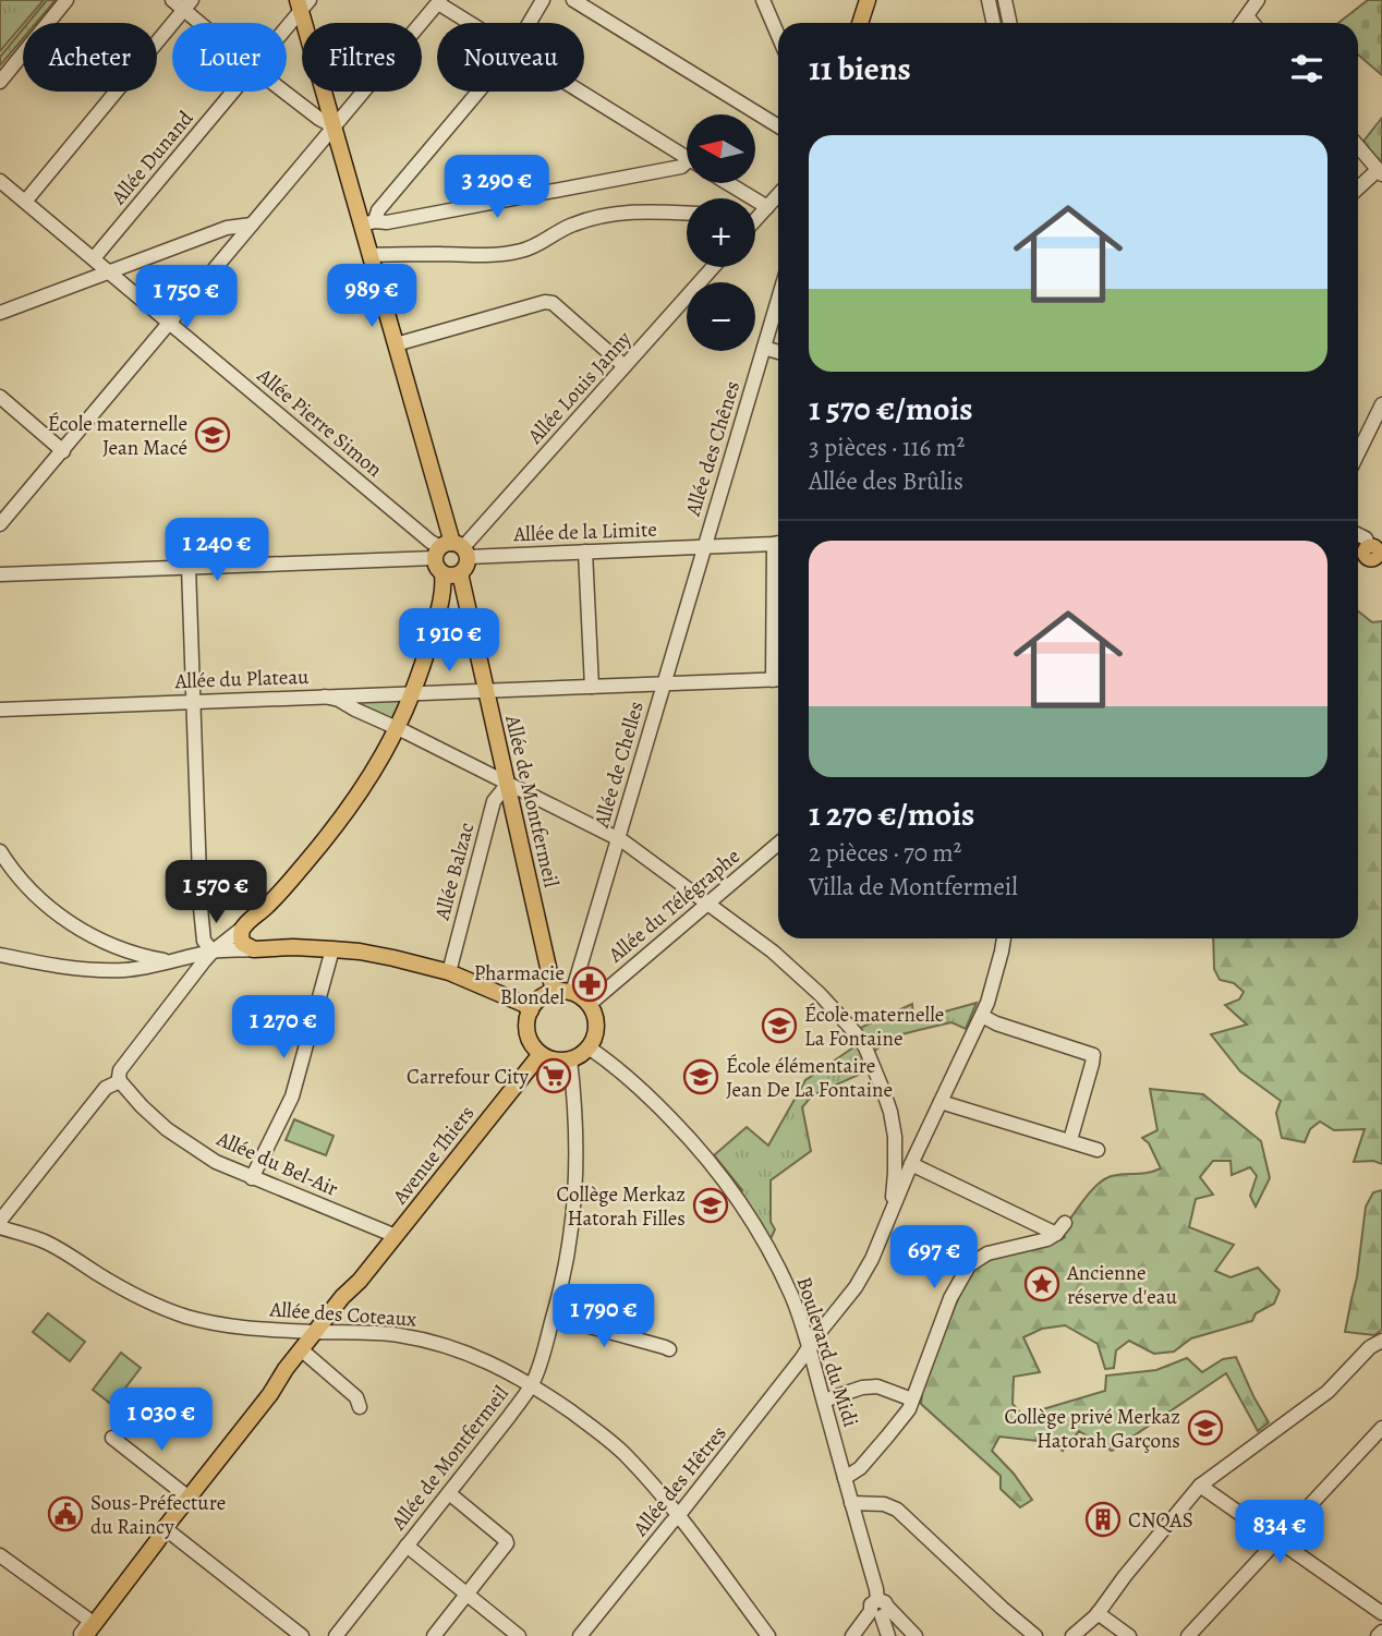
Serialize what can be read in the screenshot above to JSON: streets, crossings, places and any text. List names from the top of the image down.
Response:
{
  "streets": {
    "main road": ["Allée de Montfermeil", "Avenue Thiers"],
    "street": [
      "Allée Dunand",
      "Allée Louis Janny",
      "Allée Pierre Simon",
      "Allée des Chênes",
      "Allée de la Limite",
      "Allée du Plateau",
      "Allée de Chelles",
      "Allée Balzac",
      "Allée du Télégraphe",
      "Allée du Bel-Air",
      "Allée des Coteaux",
      "Boulevard du Midi",
      "Allée des Hêtres"
    ]
  },
  "crossings": [
    ["Allée Dunand", "Allée Pierre Simon"],
    ["Allée Louis Janny", "Allée Pierre Simon"],
    ["Allée Louis Janny", "Allée de la Limite"],
    ["Allée Pierre Simon", "Allée de la Limite"],
    ["Allée des Chênes", "Allée de la Limite"],
    ["Allée des Chênes", "Allée de Chelles"],
    ["Allée de la Limite", "Allée de Chelles"],
    ["Allée du Plateau", "Allée de Chelles"],
    ["Allée du Plateau", "Allée de Montfermeil"],
    ["Allée de Chelles", "Allée de Montfermeil"],
    ["Allée de Chelles", "Allée du Télégraphe"],
    ["Allée de Chelles", "Avenue Thiers"],
    ["Allée de Chelles", "Boulevard du Midi"],
    ["Allée de Montfermeil", "Allée Balzac"],
    ["Allée de Montfermeil", "Allée du Télégraphe"],
    ["Allée de Montfermeil", "Avenue Thiers"],
    ["Allée de Montfermeil", "Allée des Coteaux"],
    ["Allée de Montfermeil", "Boulevard du Midi"],
    ["Allée du Télégraphe", "Avenue Thiers"],
    ["Allée du Télégraphe", "Boulevard du Midi"],
    ["Avenue Thiers", "Allée du Bel-Air"],
    ["Avenue Thiers", "Allée des Coteaux"],
    ["Avenue Thiers", "Boulevard du Midi"],
    ["Allée des Coteaux", "Allée des Hêtres"],
    ["Boulevard du Midi", "Allée des Hêtres"]
  ],
  "places": {
    "school or university": [
      "École maternelle Jean Macé",
      "École maternelle La Fontaine",
      "École élémentaire Jean De La Fontaine",
      "Collège Merkaz Hatorah Filles",
      "Collège privé Merkaz Hatorah Garçons"
    ],
    "pharmacy": ["Pharmacie Blondel"],
    "supermarket": ["Carrefour City"],
    "place": ["Ancienne réserve d'eau"],
    "public building": ["Sous-Préfecture du Raincy"],
    "building": ["CNQAS"]
  },
  "north": "left",
  "page": {
    "chip": [
      "Acheter",
      "Louer",
      "Filtres",
      "Nouveau"
    ],
    "heading": "11 biens",
    "map_buttons": ["+", "−"],
    "list": [
      {
        "name": "1 570 €/mois",
        "note": "3 pièces · 116 m² · Allée des Brûlis"
      },
      {
        "name": "1 270 €/mois",
        "note": "2 pièces · 70 m² · Villa de Montfermeil"
      }
    ],
    "price": [
      "3 290 €",
      "989 €",
      "1 750 €",
      "1 240 €",
      "1 910 €",
      "1 570 €",
      "1 270 €",
      "697 €",
      "1 790 €",
      "1 030 €",
      "834 €"
    ]
  }
}
